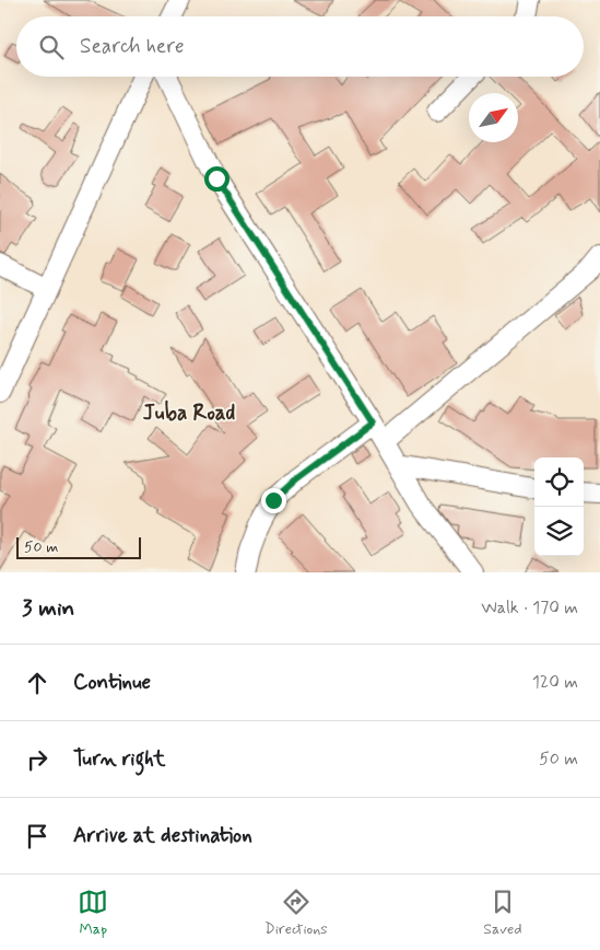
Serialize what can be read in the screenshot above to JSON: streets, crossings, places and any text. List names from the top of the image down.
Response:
{
  "districts": ["Juba Road"],
  "scale_bar": "50 m",
  "north": "top right",
  "page": {
    "search": "Search here",
    "scale": "50 m",
    "heading": ["3 min", "Walk · 170 m"],
    "list": [
      ["Continue", "120 m"],
      ["Turn right", "50 m"],
      "Arrive at destination"
    ],
    "nav": ["Map", "Directions", "Saved"]
  }
}
